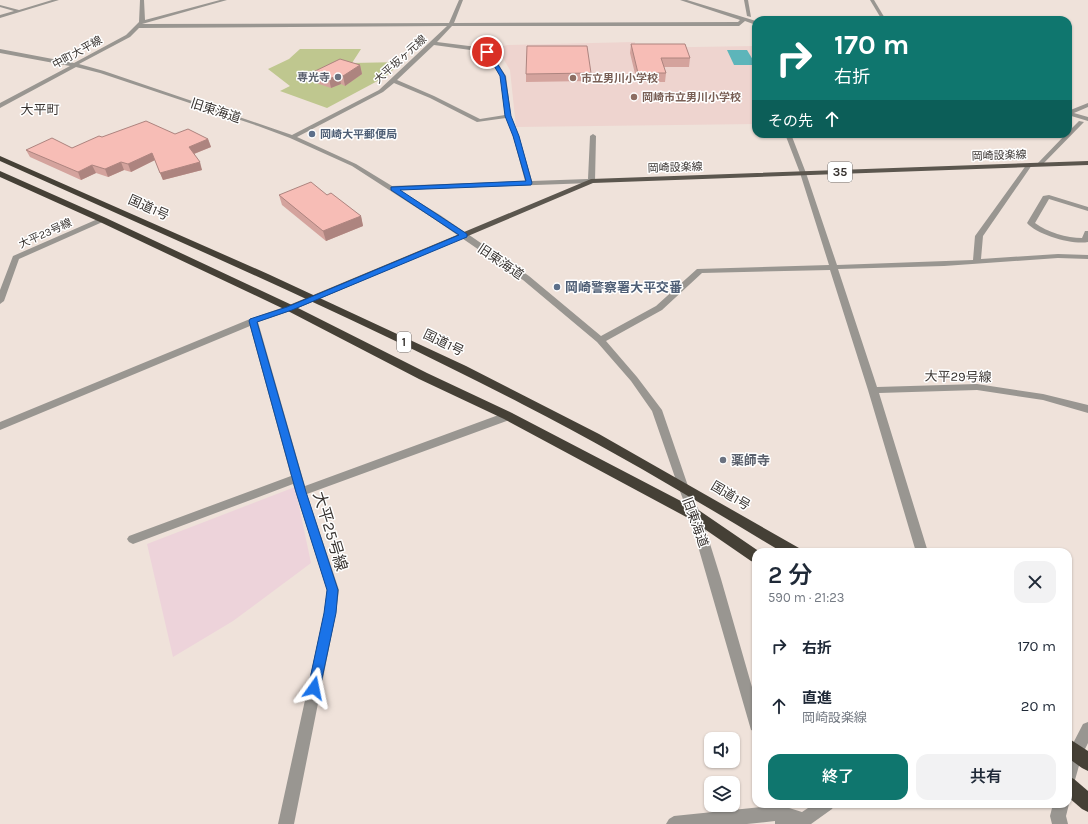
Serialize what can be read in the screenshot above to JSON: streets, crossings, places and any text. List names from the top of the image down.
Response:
{
  "streets": {
    "highway": ["国道1号", "1"],
    "main road": ["岡崎設楽線", "35"],
    "street": [
      "中町大平線",
      "大平坂ヶ元線",
      "旧東海道",
      "大平23号線",
      "大平29号線",
      "大平25号線"
    ]
  },
  "crossings": [
    ["中町大平線", "旧東海道"],
    ["大平坂ヶ元線", "旧東海道"],
    ["旧東海道", "岡崎設楽線"],
    ["旧東海道", "国道1号"],
    ["旧東海道", "1"],
    ["岡崎設楽線", "国道1号"],
    ["岡崎設楽線", "1"],
    ["大平23号線", "1"]
  ],
  "districts": ["大平町"],
  "places": [
    "専光寺",
    "市立男川小学校",
    "岡崎市立男川小学校",
    "岡崎大平郵便局",
    "岡崎警察署大平交番",
    "薬師寺"
  ],
  "page": {
    "turn": ["170 m", "右折"],
    "then": "その先",
    "heading": ["2 分", "590 m · 21:23"],
    "list": [
      {
        "name": "右折",
        "value": "170 m"
      },
      {
        "name": "直進",
        "note": "岡崎設楽線",
        "value": "20 m"
      }
    ],
    "buttons": ["終了", "共有"]
  }
}
